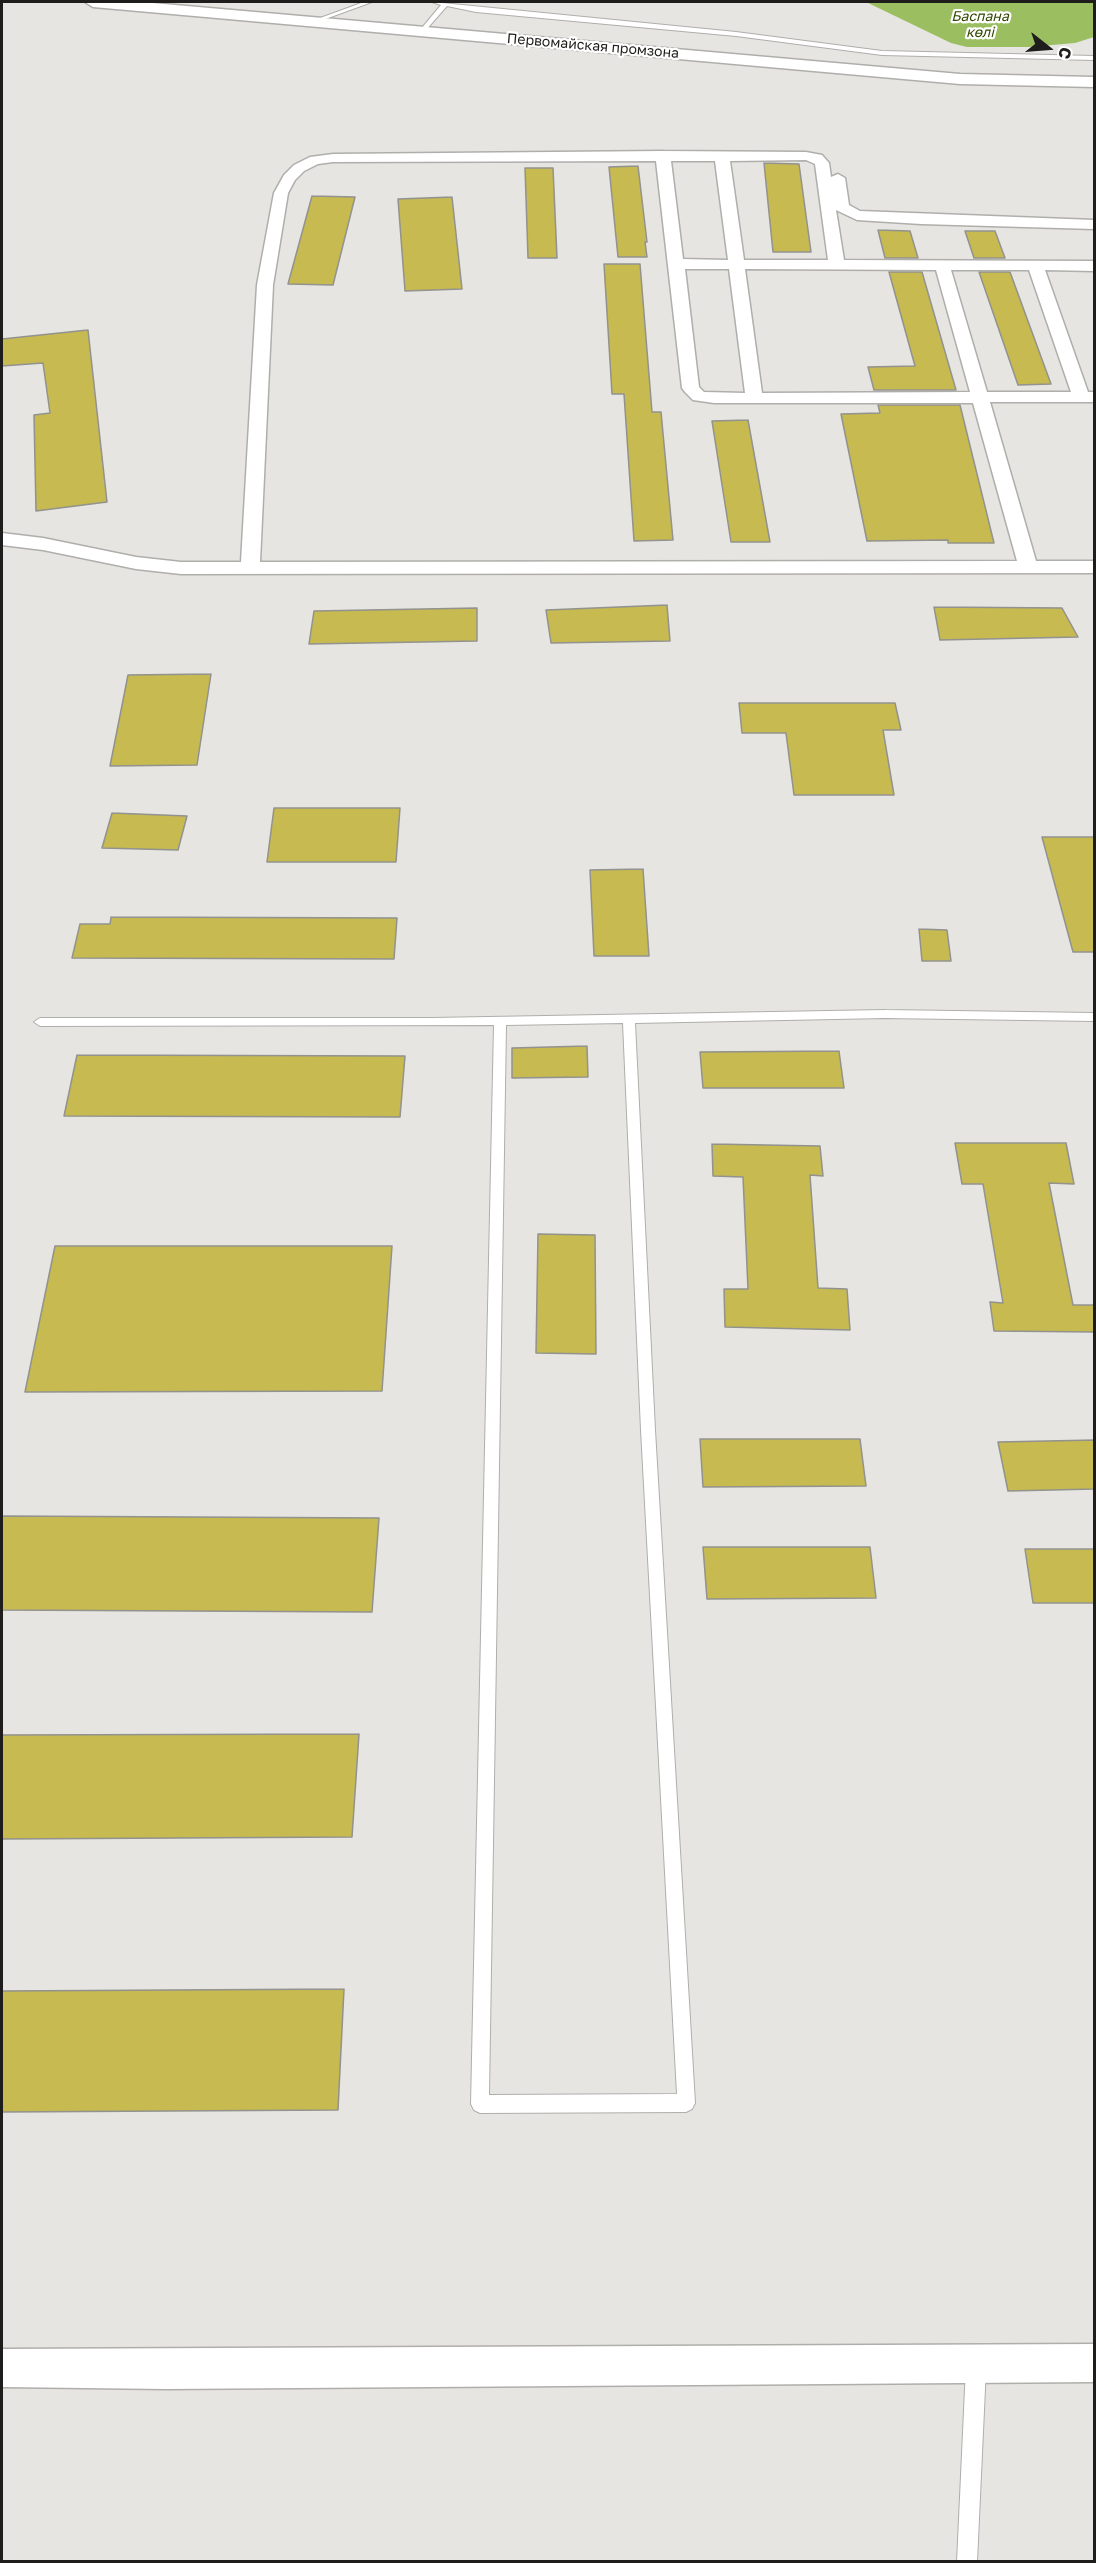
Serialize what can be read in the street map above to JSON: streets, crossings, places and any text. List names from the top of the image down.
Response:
{
  "streets": {
    "main road": ["Первомайская промзона"]
  },
  "water": ["Баспана көлі"],
  "north": "right"
}
